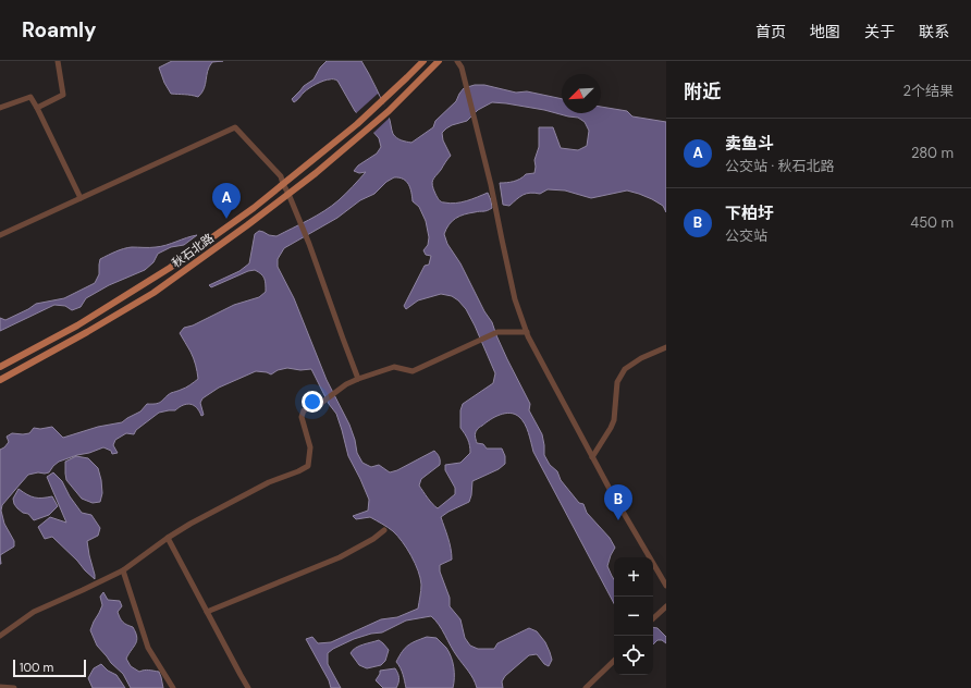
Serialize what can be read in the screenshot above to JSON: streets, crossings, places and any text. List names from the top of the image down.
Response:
{
  "streets": {
    "main road": ["秋石北路"]
  },
  "scale_bar": "100 m",
  "north": "bottom left",
  "page": {
    "header": "Roamly",
    "nav": [
      "首页",
      "地图",
      "关于",
      "联系"
    ],
    "heading": ["附近", "2个结果"],
    "list": [
      {
        "mark": "A",
        "name": "卖鱼斗",
        "note": "公交站 · 秋石北路",
        "value": "280 m"
      },
      {
        "mark": "B",
        "name": "下柏圩",
        "note": "公交站",
        "value": "450 m"
      }
    ],
    "pins": ["A", "B"],
    "map_buttons": ["+", "−"],
    "scale": "100 m"
  }
}
